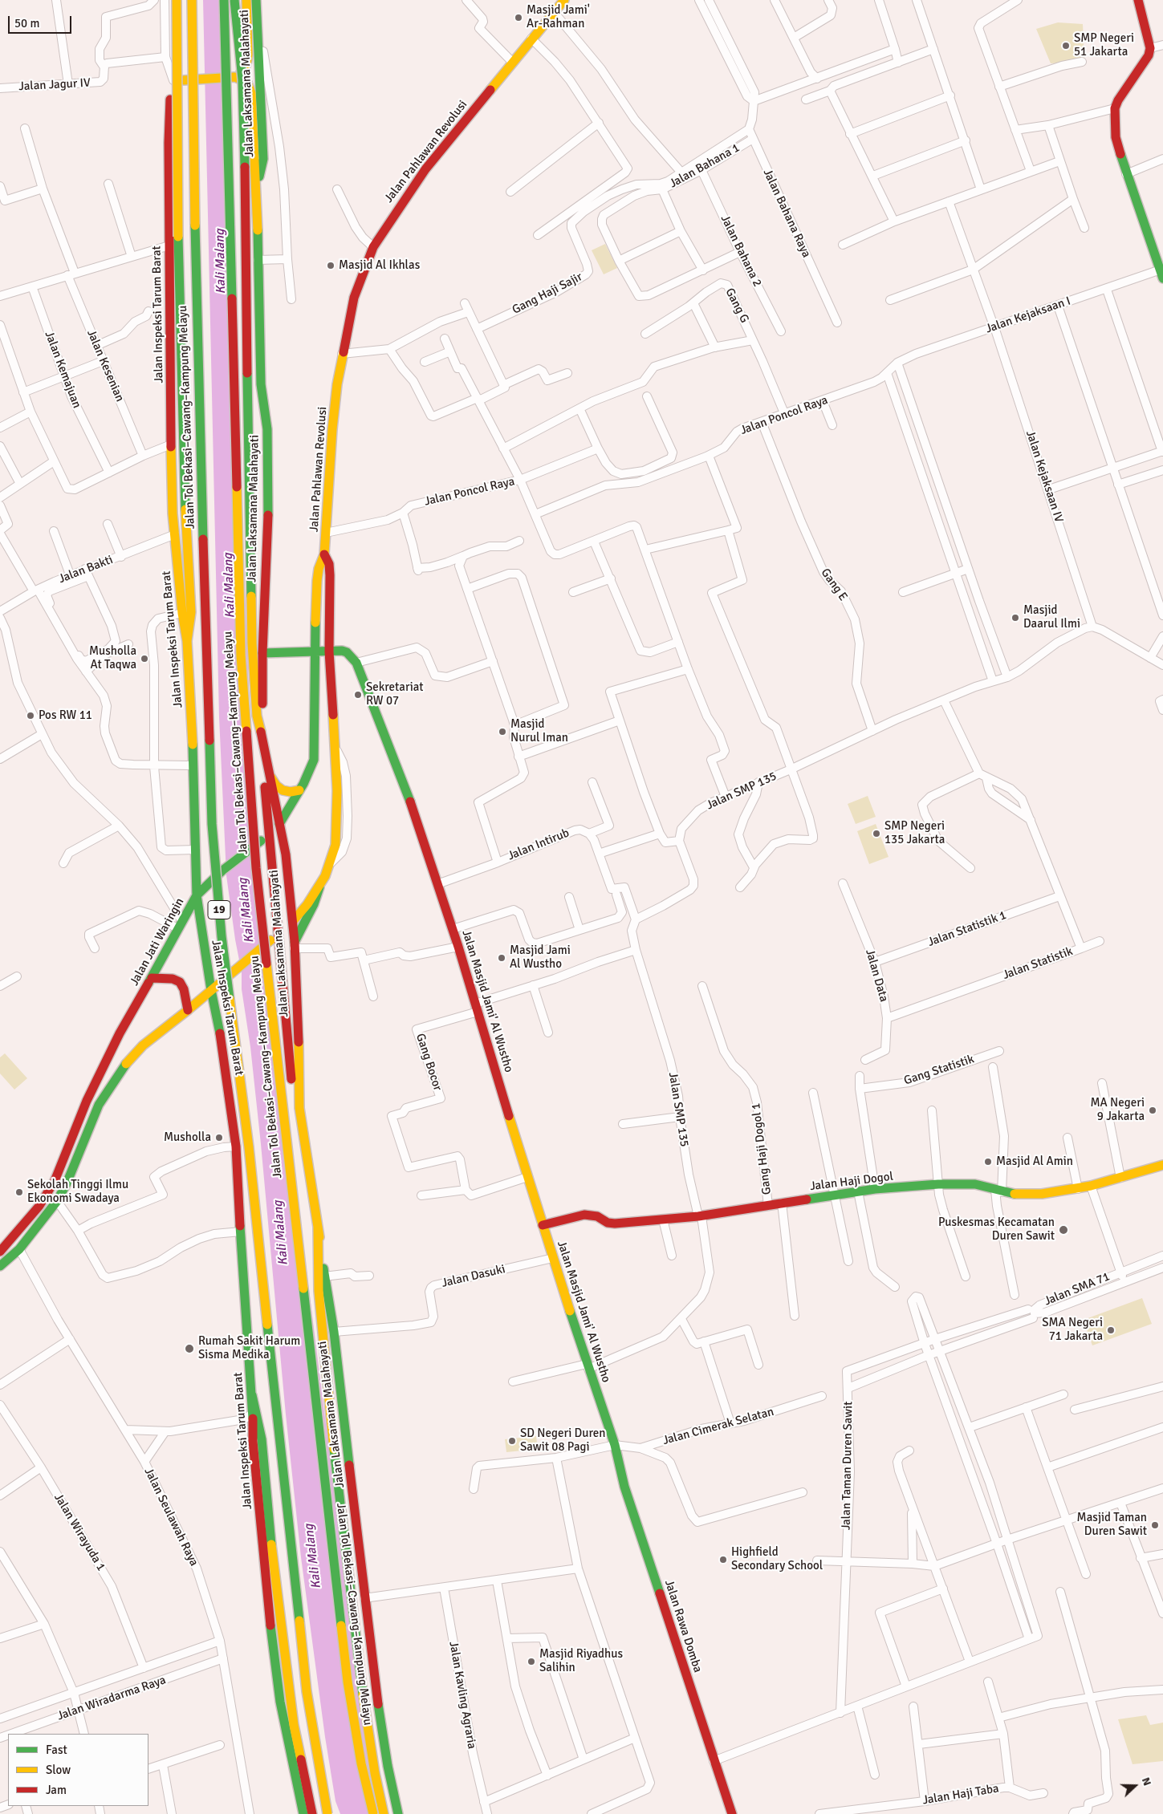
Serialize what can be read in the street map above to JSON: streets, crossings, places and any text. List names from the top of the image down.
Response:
{
  "streets": {
    "main road": [
      "Jalan Laksamana Malahayati",
      "Jalan Pahlawan Revolusi",
      "Jalan Inspeksi Tarum Barat",
      "Jalan Tol Bekasi–Cawang–Kampung Melayu",
      "19",
      "Jalan Jati Waringin",
      "Jalan Masjid Jami' Al Wustho",
      "Jalan Haji Dogol",
      "Jalan Rawa Domba"
    ],
    "street": [
      "Jalan Jagur IV",
      "Jalan Bahana 1",
      "Jalan Bahana Raya",
      "Jalan Bahana 2",
      "Gang Haji Sajir",
      "Gang G",
      "Jalan Kejaksaan I",
      "Jalan Kesenian",
      "Jalan Kemajuan",
      "Jalan Poncol Raya",
      "Jalan Kejaksaan IV",
      "Jalan Bakti",
      "Gang E",
      "Jalan SMP 135",
      "Jalan Intirub",
      "Jalan Statistik 1",
      "Jalan Statistik",
      "Jalan Data",
      "Gang Bocor",
      "Gang Statistik",
      "Gang Haji Dogol 1",
      "Jalan Dasuki",
      "Jalan SMA 71",
      "Jalan Cimerak Selatan",
      "Jalan Taman Duren Sawit",
      "Jalan Seulawah Raya",
      "Jalan Wirayuda 1",
      "Jalan Kavling Agraria",
      "Jalan Wiradarma Raya",
      "Jalan Haji Taba"
    ]
  },
  "crossings": [
    ["Jalan Laksamana Malahayati", "Jalan Jati Waringin"],
    ["Jalan Laksamana Malahayati", "Jalan Dasuki"],
    ["Jalan Pahlawan Revolusi", "Jalan Poncol Raya"],
    ["Jalan Pahlawan Revolusi", "Jalan Jati Waringin"],
    ["Jalan Bahana 1", "Jalan Bahana Raya"],
    ["Jalan Bahana 1", "Jalan Bahana 2"],
    ["Jalan Bahana Raya", "Gang Haji Sajir"],
    ["Gang G", "Jalan Poncol Raya"],
    ["Jalan Inspeksi Tarum Barat", "Jalan Bakti"],
    ["Jalan Inspeksi Tarum Barat", "Jalan Jati Waringin"],
    ["Jalan Kejaksaan I", "Jalan Poncol Raya"],
    ["Jalan Kejaksaan I", "Jalan Kejaksaan IV"],
    ["Jalan Poncol Raya", "Gang E"],
    ["Jalan Kejaksaan IV", "Jalan SMP 135"],
    ["Gang E", "Jalan SMP 135"],
    ["Jalan SMP 135", "Jalan Masjid Jami' Al Wustho"],
    ["Jalan SMP 135", "Jalan Haji Dogol"],
    ["Jalan Intirub", "Jalan Masjid Jami' Al Wustho"],
    ["Jalan Statistik 1", "Jalan Statistik"],
    ["Jalan Statistik 1", "Jalan Data"],
    ["Jalan Statistik", "Jalan Data"],
    ["Jalan Masjid Jami' Al Wustho", "Gang Bocor"],
    ["Jalan Masjid Jami' Al Wustho", "Jalan Haji Dogol"],
    ["Jalan Masjid Jami' Al Wustho", "Jalan Dasuki"],
    ["Jalan Masjid Jami' Al Wustho", "Jalan Cimerak Selatan"],
    ["Jalan Masjid Jami' Al Wustho", "Jalan Rawa Domba"],
    ["Gang Haji Dogol 1", "Jalan Haji Dogol"],
    ["Jalan SMA 71", "Jalan Taman Duren Sawit"],
    ["Jalan Cimerak Selatan", "Jalan Rawa Domba"],
    ["Jalan Seulawah Raya", "Jalan Wiradarma Raya"],
    ["Jalan Wirayuda 1", "Jalan Wiradarma Raya"]
  ],
  "water": ["Kali Malang"],
  "places": [
    "Masjid Jami' Ar-Rahman",
    "SMP Negeri 51 Jakarta",
    "Masjid Al Ikhlas",
    "Masjid Daarul Ilmi",
    "Musholla At Taqwa",
    "Sekretariat RW 07",
    "Pos RW 11",
    "Masjid Nurul Iman",
    "SMP Negeri 135 Jakarta",
    "Masjid Jami Al Wustho",
    "MA Negeri 9 Jakarta",
    "Musholla",
    "Masjid Al Amin",
    "Sekolah Tinggi Ilmu Ekonomi Swadaya",
    "Puskesmas Kecamatan Duren Sawit",
    "SMA Negeri 71 Jakarta",
    "Rumah Sakit Harum Sisma Medika",
    "SD Negeri Duren Sawit 08 Pagi",
    "Masjid Taman Duren Sawit",
    "Highfield Secondary School",
    "Masjid Riyadhus Salihin"
  ],
  "legend": ["Fast", "Slow", "Jam"],
  "scale_bar": "50 m",
  "north": "right"
}
